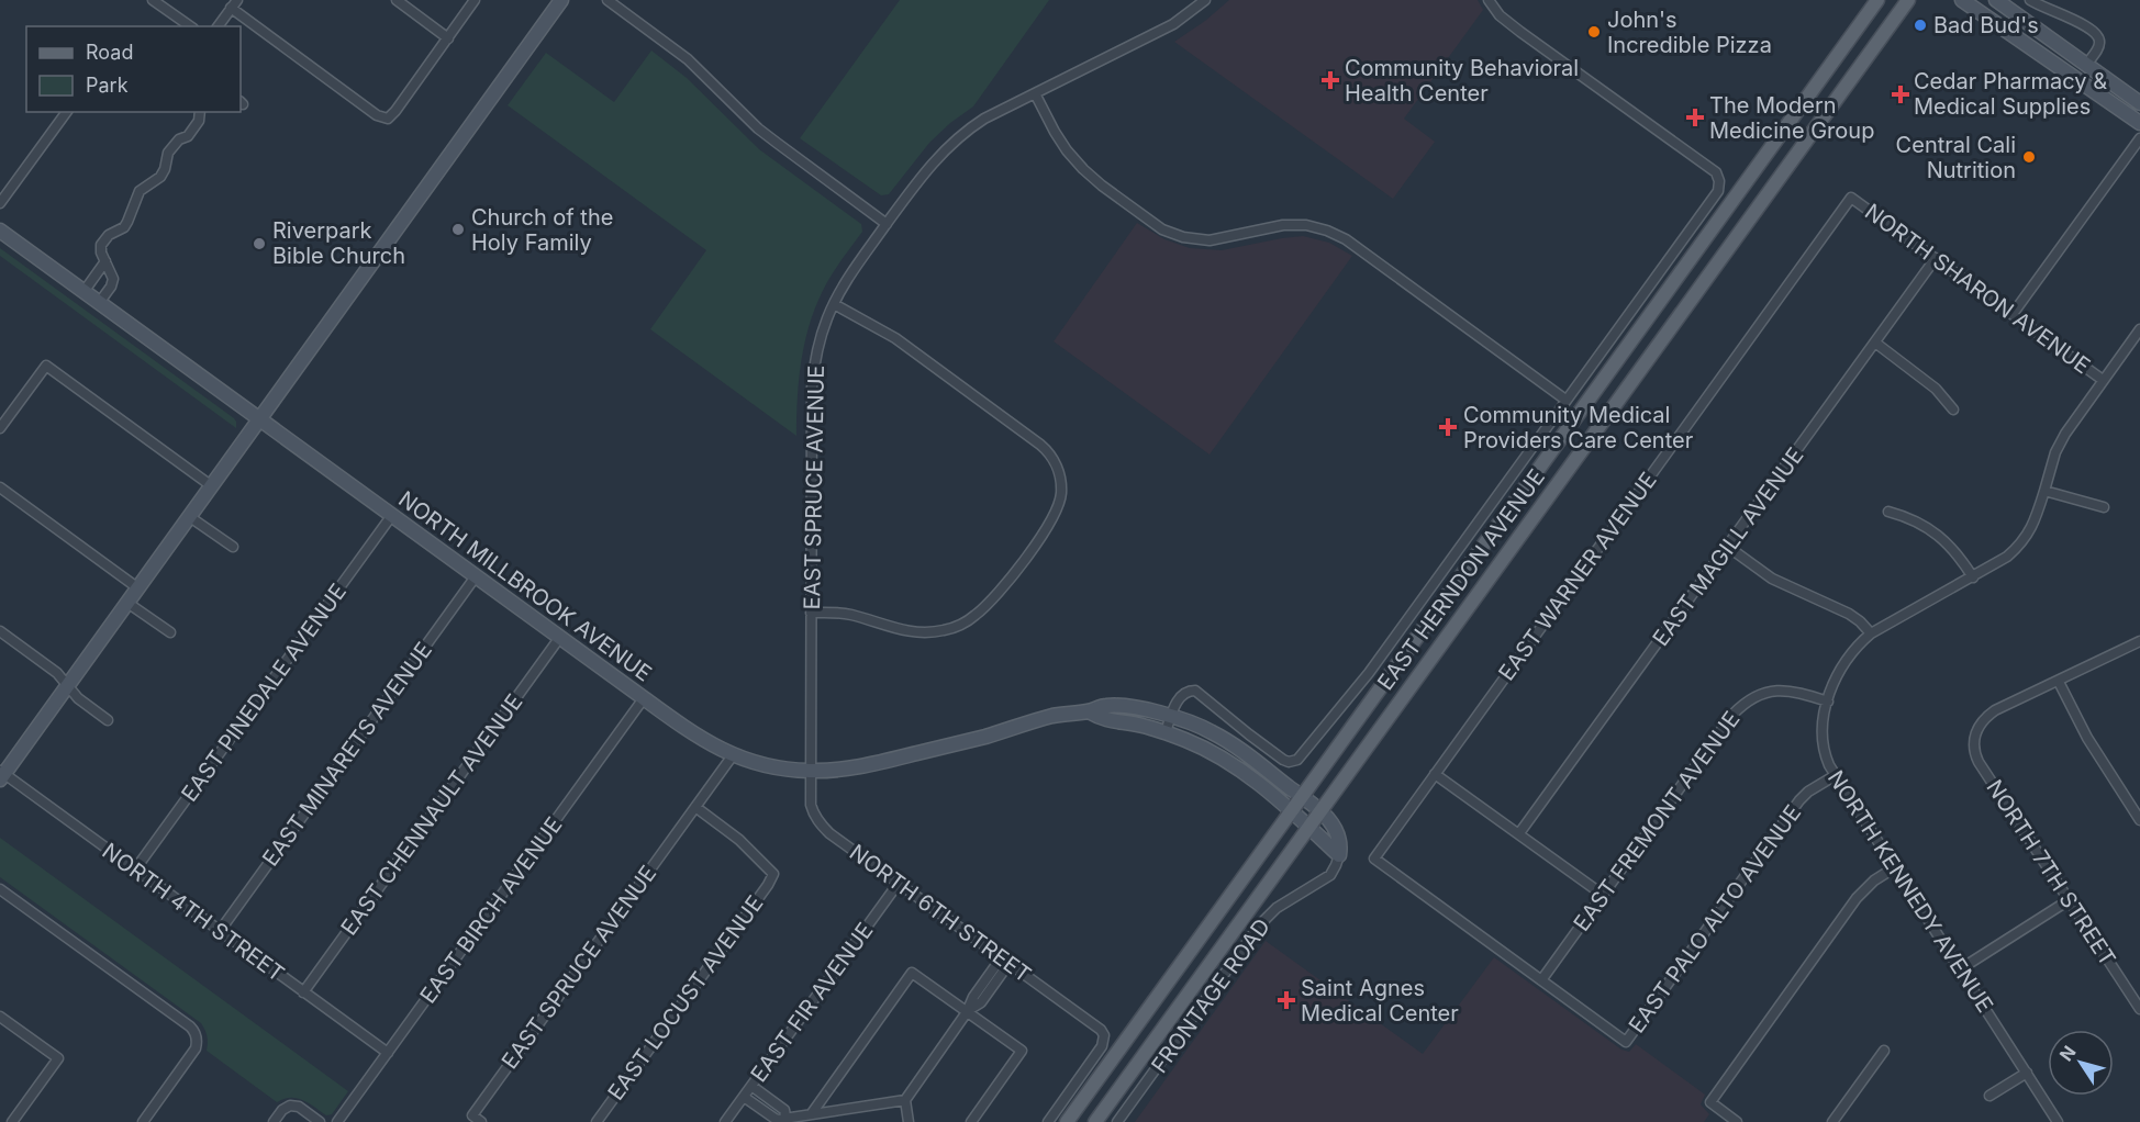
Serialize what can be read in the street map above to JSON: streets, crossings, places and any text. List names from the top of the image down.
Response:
{
  "streets": {
    "main road": ["EAST HERNDON AVENUE"],
    "street": [
      "NORTH SHARON AVENUE",
      "EAST SPRUCE AVENUE",
      "EAST MAGILL AVENUE",
      "EAST WARNER AVENUE",
      "NORTH MILLBROOK AVENUE",
      "EAST PINEDALE AVENUE",
      "EAST MINARETS AVENUE",
      "EAST CHENNAULT AVENUE",
      "EAST FREMONT AVENUE",
      "NORTH 7TH STREET",
      "NORTH KENNEDY AVENUE",
      "EAST BIRCH AVENUE",
      "NORTH 4TH STREET",
      "NORTH 6TH STREET",
      "EAST PALO ALTO AVENUE",
      "FRONTAGE ROAD",
      "EAST LOCUST AVENUE",
      "EAST FIR AVENUE"
    ]
  },
  "crossings": [
    ["NORTH SHARON AVENUE", "EAST MAGILL AVENUE"],
    ["NORTH SHARON AVENUE", "EAST WARNER AVENUE"],
    ["EAST SPRUCE AVENUE", "NORTH MILLBROOK AVENUE"],
    ["EAST SPRUCE AVENUE", "NORTH 6TH STREET"],
    ["EAST SPRUCE AVENUE", "EAST LOCUST AVENUE"],
    ["EAST WARNER AVENUE", "EAST FREMONT AVENUE"],
    ["EAST WARNER AVENUE", "EAST PALO ALTO AVENUE"],
    ["EAST HERNDON AVENUE", "NORTH MILLBROOK AVENUE"],
    ["NORTH MILLBROOK AVENUE", "EAST PINEDALE AVENUE"],
    ["NORTH MILLBROOK AVENUE", "EAST MINARETS AVENUE"],
    ["NORTH MILLBROOK AVENUE", "EAST CHENNAULT AVENUE"],
    ["NORTH MILLBROOK AVENUE", "EAST BIRCH AVENUE"],
    ["NORTH MILLBROOK AVENUE", "NORTH 6TH STREET"],
    ["NORTH MILLBROOK AVENUE", "FRONTAGE ROAD"],
    ["EAST PINEDALE AVENUE", "NORTH 4TH STREET"],
    ["EAST MINARETS AVENUE", "NORTH 4TH STREET"],
    ["EAST CHENNAULT AVENUE", "NORTH 4TH STREET"],
    ["EAST FREMONT AVENUE", "NORTH KENNEDY AVENUE"],
    ["EAST FREMONT AVENUE", "EAST PALO ALTO AVENUE"],
    ["NORTH KENNEDY AVENUE", "EAST PALO ALTO AVENUE"],
    ["EAST BIRCH AVENUE", "NORTH 4TH STREET"],
    ["NORTH 6TH STREET", "EAST FIR AVENUE"]
  ],
  "places": {
    "other": [
      "Bad Bud's",
      "John's Incredible Pizza",
      "Central Cali Nutrition",
      "Church of the Holy Family",
      "Riverpark Bible Church"
    ],
    "health": [
      "Community Behavioral Health Center",
      "Cedar Pharmacy & Medical Supplies",
      "The Modern Medicine Group",
      "Community Medical Providers Care Center",
      "Saint Agnes Medical Center"
    ]
  },
  "legend": ["Road", "Park"],
  "north": "top left"
}
